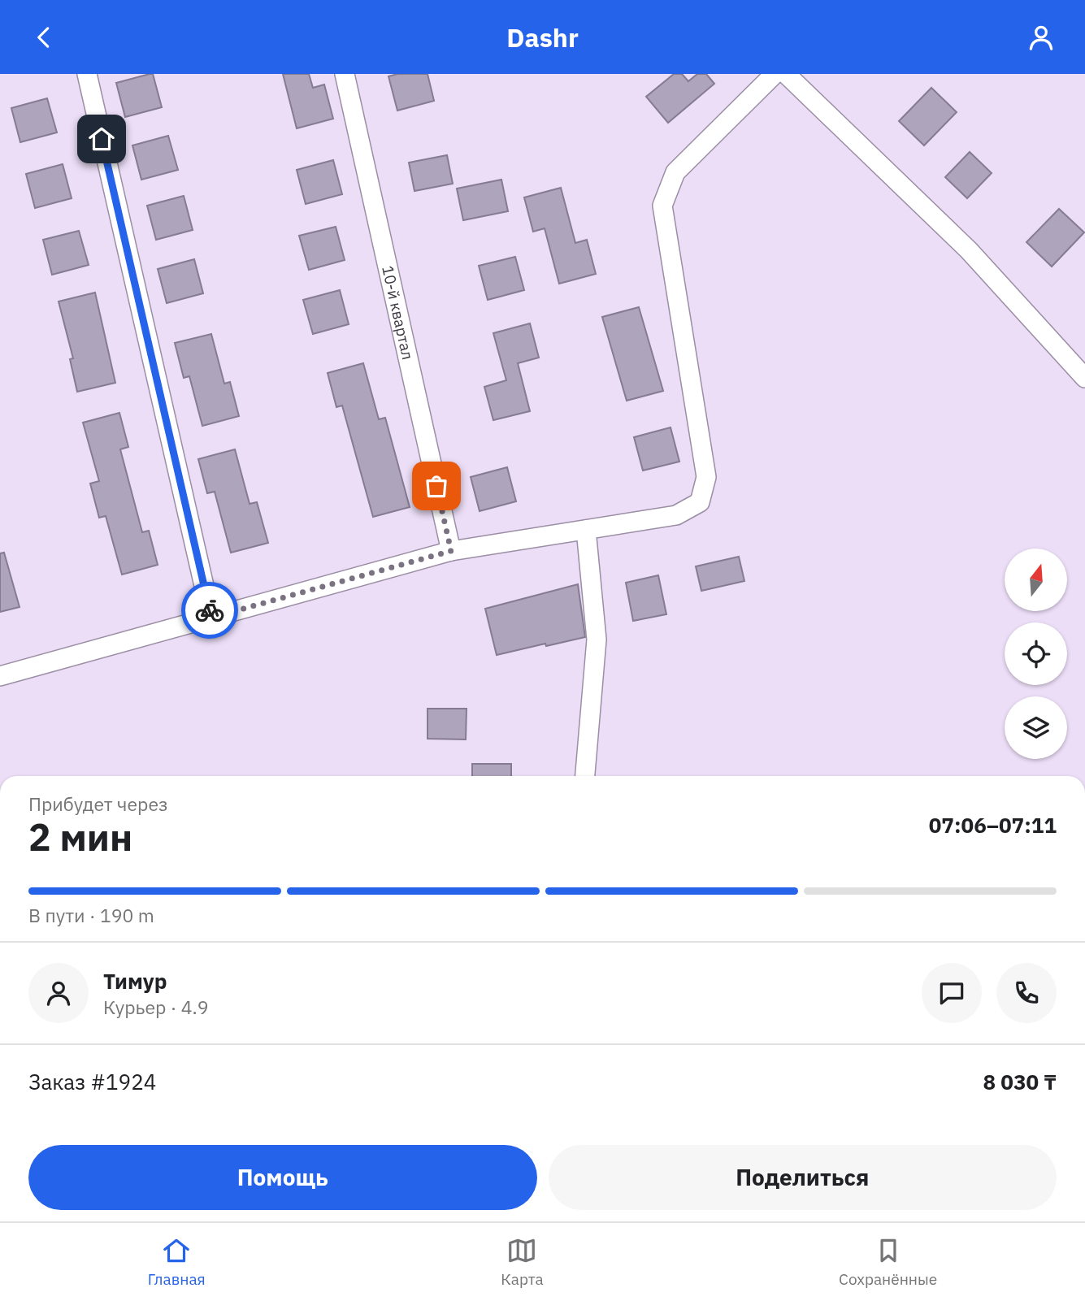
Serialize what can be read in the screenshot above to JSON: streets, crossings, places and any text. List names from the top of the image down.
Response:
{
  "streets": {
    "street": ["10-й квартал"]
  },
  "north": "top",
  "page": {
    "header": "Dashr",
    "heading": ["2 мин", "Прибудет через", "07:06–07:11"],
    "panel": [
      "Тимур",
      "Курьер · 4.9",
      "Заказ #1924",
      "8 030 ₸"
    ],
    "bar": "В пути · 190 m",
    "buttons": ["Помощь", "Поделиться"],
    "tabs": ["Главная", "Карта", "Сохранённые"]
  }
}
